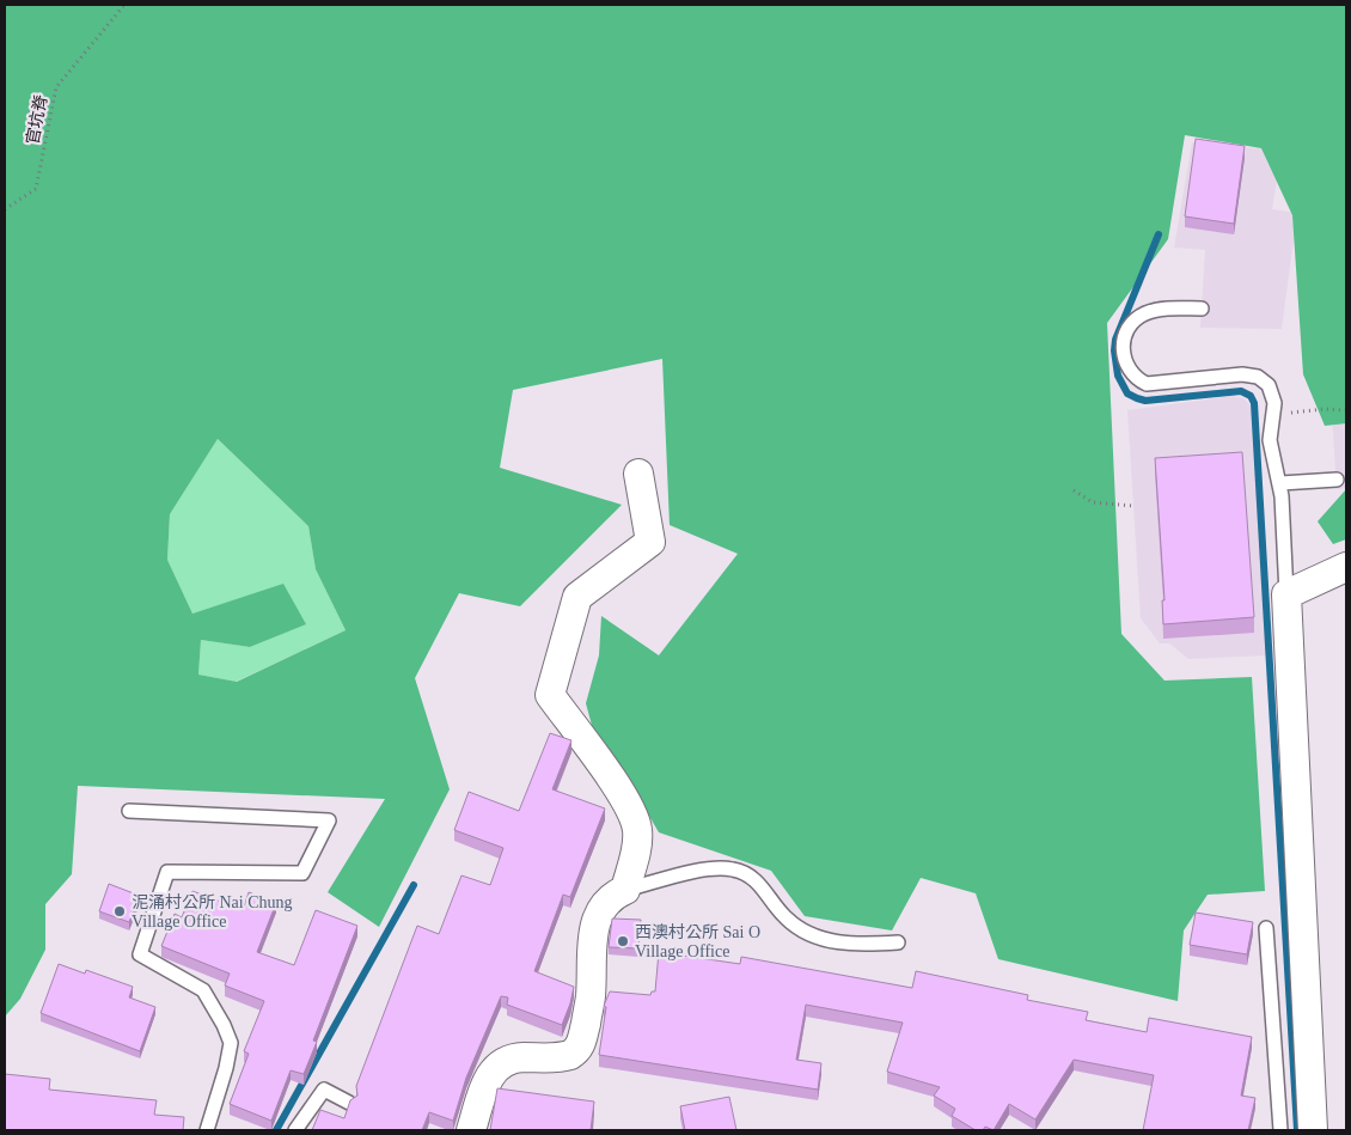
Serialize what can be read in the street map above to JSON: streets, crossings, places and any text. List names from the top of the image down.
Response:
{
  "streets": {
    "path": ["官坑脊"]
  },
  "places": ["泥涌村公所 Nai Chung Village Office", "西澳村公所 Sai O Village Office"]
}
